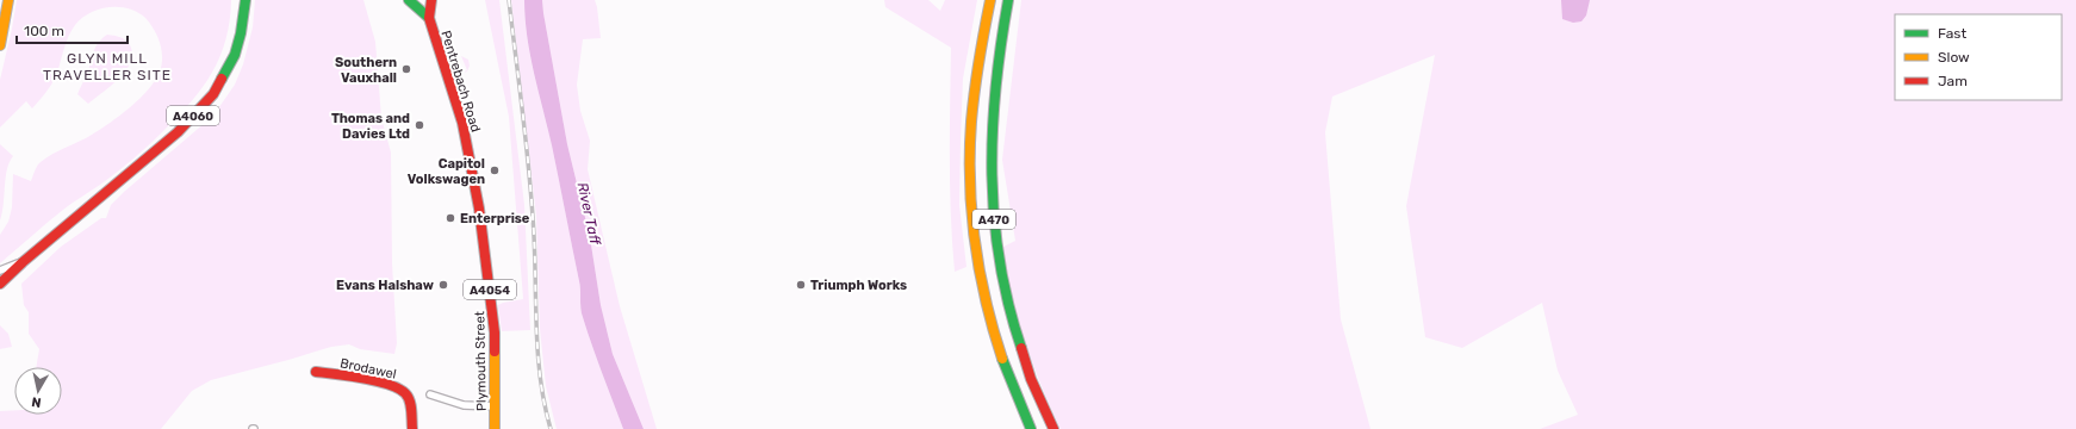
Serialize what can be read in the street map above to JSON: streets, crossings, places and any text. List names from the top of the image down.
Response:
{
  "streets": {
    "main road": [
      "Pentrebach Road",
      "A4060",
      "A470",
      "A4054",
      "Plymouth Street",
      "Brodawel"
    ]
  },
  "crossings": [
    ["Pentrebach Road", "Plymouth Street"]
  ],
  "districts": ["GLYN MILL TRAVELLER SITE"],
  "water": ["River Taff"],
  "places": [
    "Southern Vauxhall",
    "Thomas and Davies Ltd",
    "Capitol Volkswagen",
    "Enterprise",
    "Evans Halshaw",
    "Triumph Works"
  ],
  "legend": ["Fast", "Slow", "Jam"],
  "scale_bar": "100 m",
  "north": "bottom"
}
